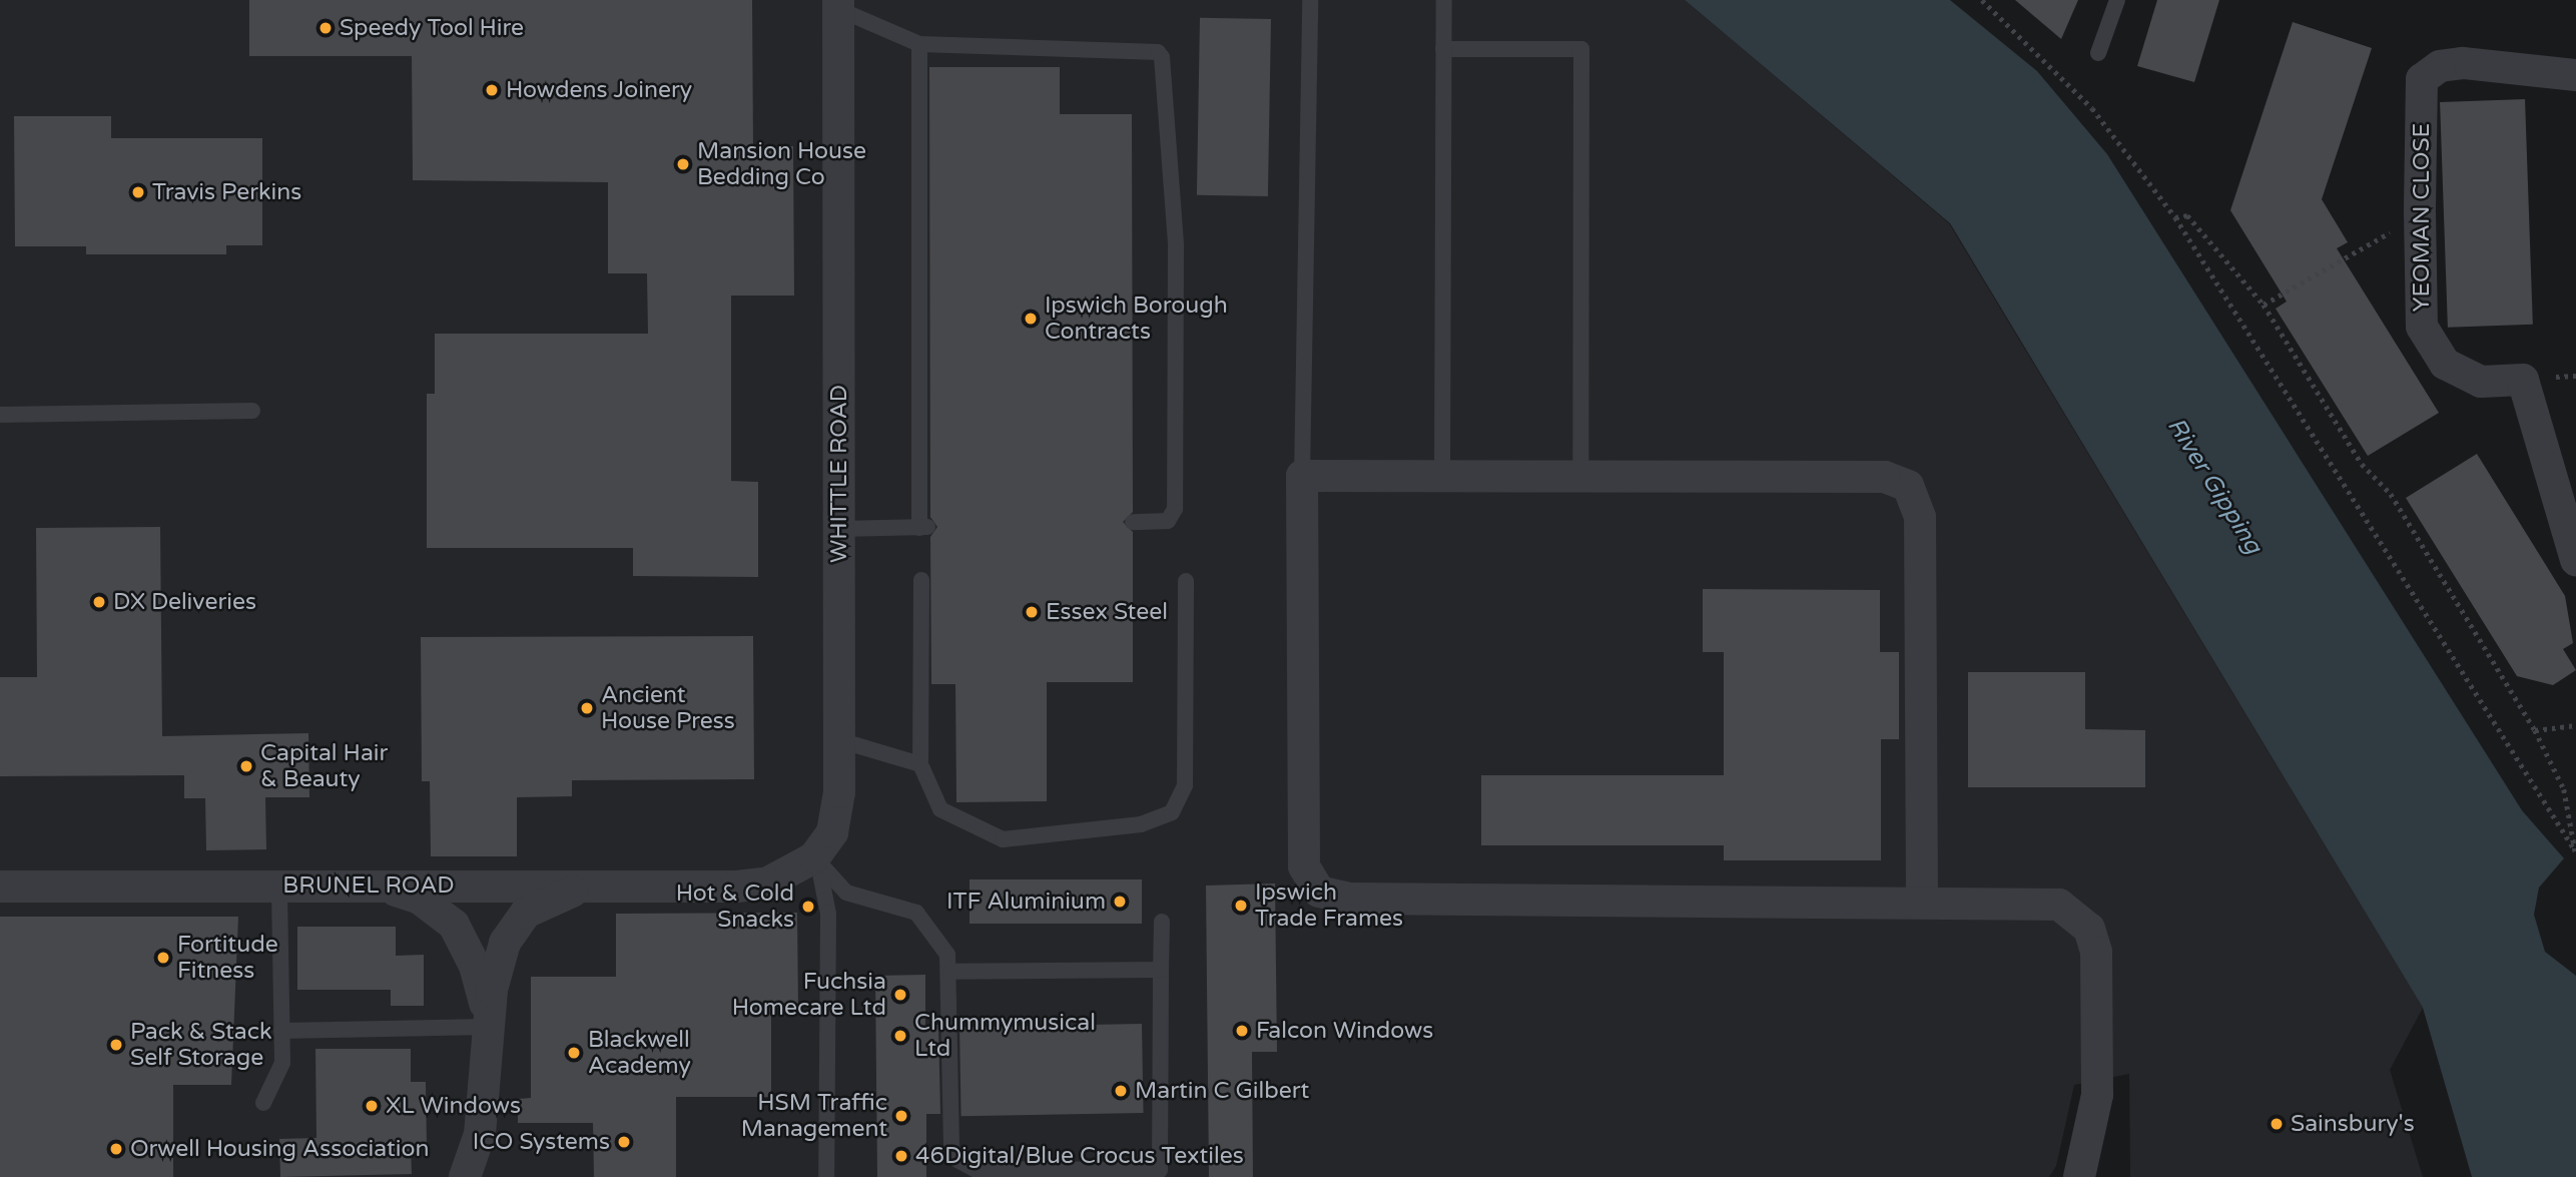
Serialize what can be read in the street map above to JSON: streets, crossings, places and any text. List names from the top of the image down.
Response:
{
  "streets": {
    "street": ["YEOMAN CLOSE", "WHITTLE ROAD", "BRUNEL ROAD"]
  },
  "crossings": [
    ["WHITTLE ROAD", "BRUNEL ROAD"]
  ],
  "water": ["River Gipping"],
  "places": [
    "Speedy Tool Hire",
    "Howdens Joinery",
    "Mansion House Bedding Co",
    "Travis Perkins",
    "Ipswich Borough Contracts",
    "DX Deliveries",
    "Essex Steel",
    "Ancient House Press",
    "Capital Hair & Beauty",
    "ITF Aluminium",
    "Ipswich Trade Frames",
    "Hot & Cold Snacks",
    "Fortitude Fitness",
    "Fuchsia Homecare Ltd",
    "Falcon Windows",
    "Chummymusical Ltd",
    "Pack & Stack Self Storage",
    "Blackwell Academy",
    "Martin C Gilbert",
    "XL Windows",
    "HSM Traffic Management",
    "Sainsbury's",
    "ICO Systems",
    "Orwell Housing Association",
    "46Digital/Blue Crocus Textiles"
  ]
}
